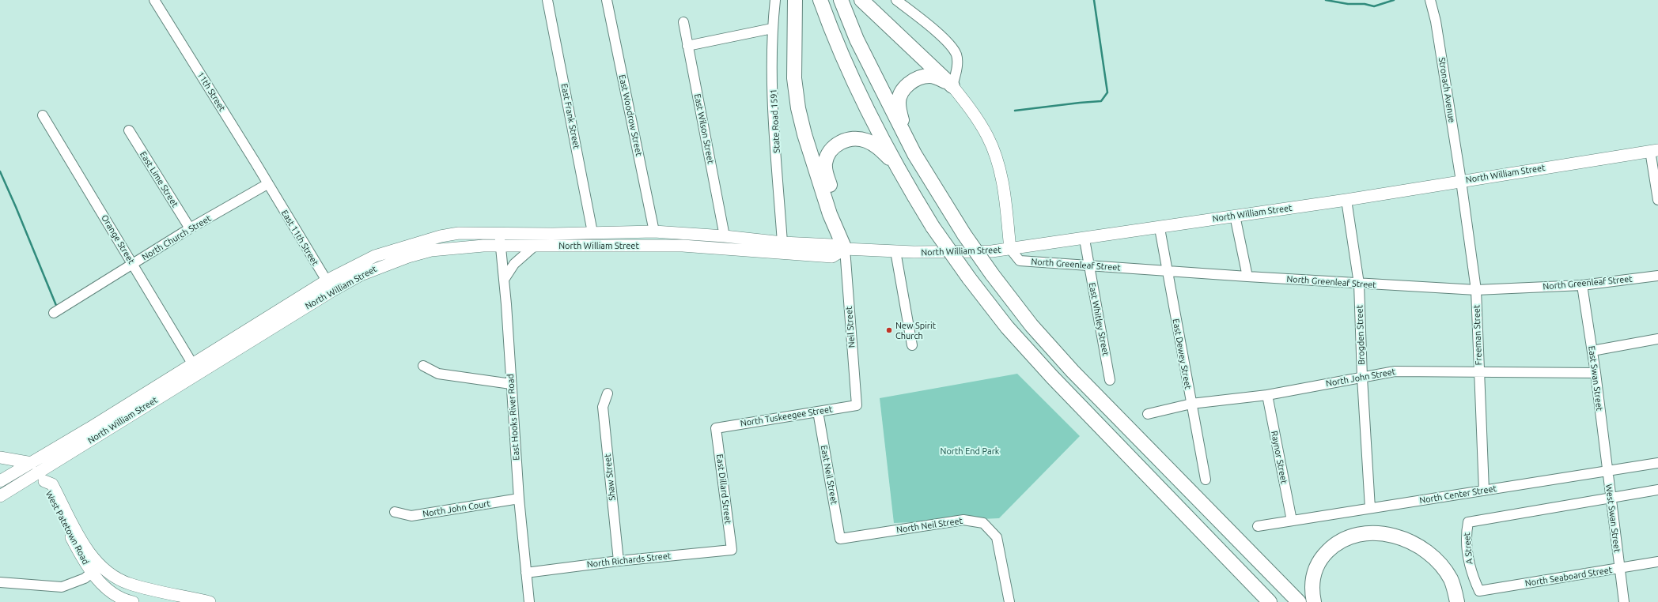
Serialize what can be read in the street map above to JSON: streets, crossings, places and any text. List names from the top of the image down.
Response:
{
  "streets": {
    "main road": ["North William Street", "West Patetown Road"],
    "street": [
      "Stronach Avenue",
      "11th Street",
      "East Woodrow Street",
      "East Frank Street",
      "State Road 1591",
      "East Wilson Street",
      "East Lime Street",
      "North Church Street",
      "East 11th Street",
      "Orange Street",
      "North Greenleaf Street",
      "East Whitley Street",
      "Neil Street",
      "Brogden Street",
      "Freeman Street",
      "East Dewey Street",
      "North John Street",
      "East Swan Street",
      "North Tuskeegee Street",
      "East Hooks River Road",
      "Raynor Street",
      "East Neil Street",
      "Shaw Street",
      "East Dillard Street",
      "North Center Street",
      "North John Court",
      "West Swan Street",
      "North Neil Street",
      "A Street",
      "North Richards Street",
      "North Seaboard Street"
    ]
  },
  "crossings": [
    ["Stronach Avenue", "North William Street"],
    ["Stronach Avenue", "Freeman Street"],
    ["11th Street", "North Church Street"],
    ["11th Street", "East 11th Street"],
    ["East Woodrow Street", "North William Street"],
    ["East Frank Street", "North William Street"],
    ["State Road 1591", "North William Street"],
    ["East Wilson Street", "North William Street"],
    ["North William Street", "East 11th Street"],
    ["North William Street", "Orange Street"],
    ["North William Street", "North Greenleaf Street"],
    ["North William Street", "East Whitley Street"],
    ["North William Street", "Neil Street"],
    ["North William Street", "Brogden Street"],
    ["North William Street", "Freeman Street"],
    ["North William Street", "East Dewey Street"],
    ["North William Street", "East Hooks River Road"],
    ["North William Street", "West Patetown Road"],
    ["East Lime Street", "North Church Street"],
    ["North Church Street", "East 11th Street"],
    ["North Church Street", "Orange Street"],
    ["North Greenleaf Street", "East Whitley Street"],
    ["North Greenleaf Street", "Brogden Street"],
    ["North Greenleaf Street", "Freeman Street"],
    ["North Greenleaf Street", "East Dewey Street"],
    ["North Greenleaf Street", "East Swan Street"],
    ["Neil Street", "North Tuskeegee Street"],
    ["Brogden Street", "North John Street"],
    ["Brogden Street", "North Center Street"],
    ["Freeman Street", "North John Street"],
    ["Freeman Street", "North Center Street"],
    ["East Dewey Street", "North John Street"],
    ["North John Street", "East Swan Street"],
    ["North John Street", "Raynor Street"],
    ["East Swan Street", "North Center Street"],
    ["East Swan Street", "West Swan Street"],
    ["North Tuskeegee Street", "East Neil Street"],
    ["North Tuskeegee Street", "East Dillard Street"],
    ["East Hooks River Road", "North John Court"],
    ["East Hooks River Road", "North Richards Street"],
    ["Raynor Street", "North Center Street"],
    ["East Neil Street", "North Neil Street"],
    ["Shaw Street", "North Richards Street"],
    ["East Dillard Street", "North Richards Street"],
    ["North Center Street", "West Swan Street"],
    ["West Swan Street", "A Street"],
    ["West Swan Street", "North Seaboard Street"],
    ["A Street", "North Seaboard Street"]
  ],
  "parks": ["North End Park"],
  "places": ["New Spirit Church"]
}
